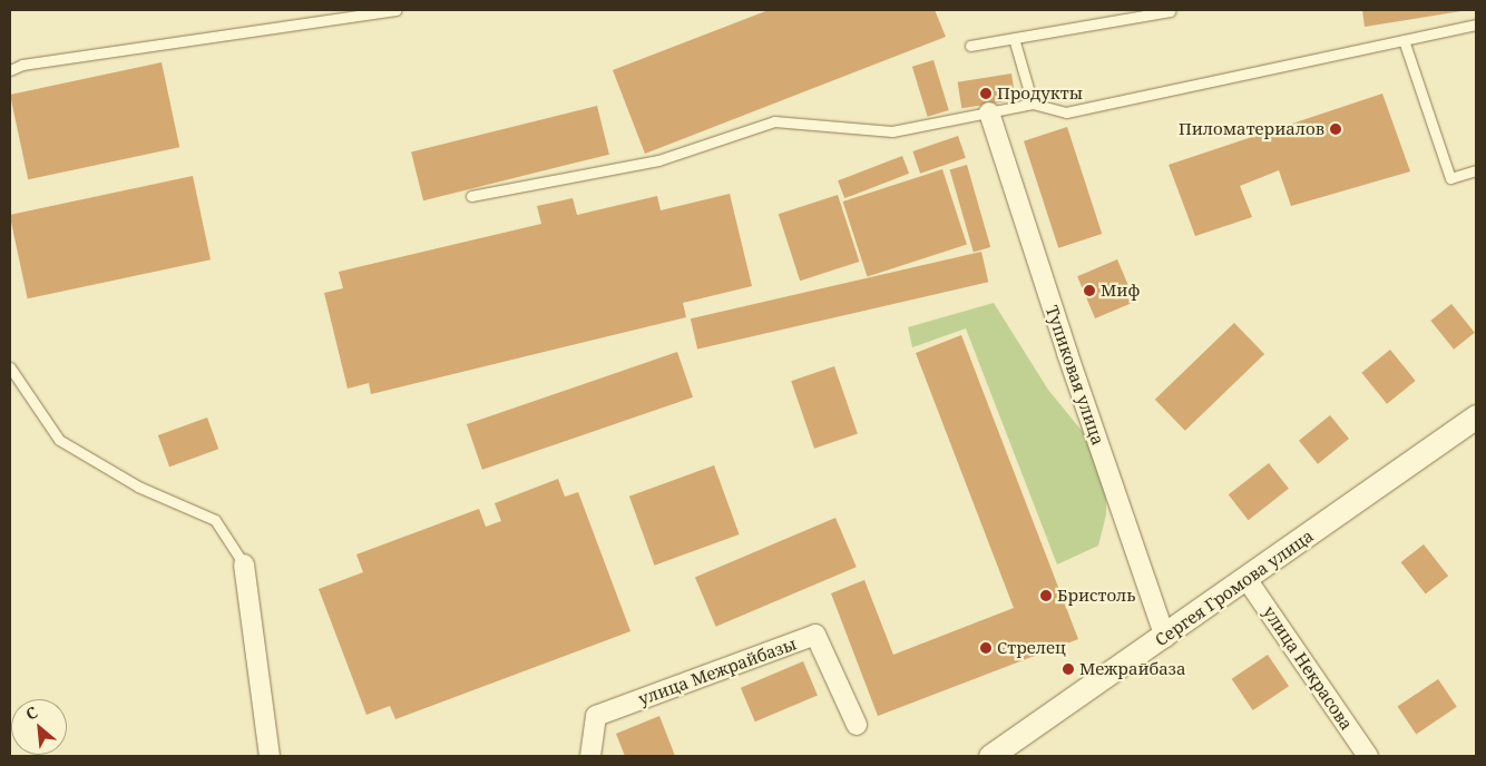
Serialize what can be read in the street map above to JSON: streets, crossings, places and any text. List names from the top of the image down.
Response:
{
  "streets": {
    "street": [
      "Тупиковая улица",
      "Сергея Громова улица",
      "улица Некрасова",
      "улица Межрайбазы"
    ]
  },
  "crossings": [
    ["Тупиковая улица", "Сергея Громова улица"],
    ["Сергея Громова улица", "улица Некрасова"]
  ],
  "places": [
    "Продукты",
    "Пиломатериалов",
    "Миф",
    "Бристоль",
    "Стрелец",
    "Межрайбаза"
  ],
  "north": "top left"
}
